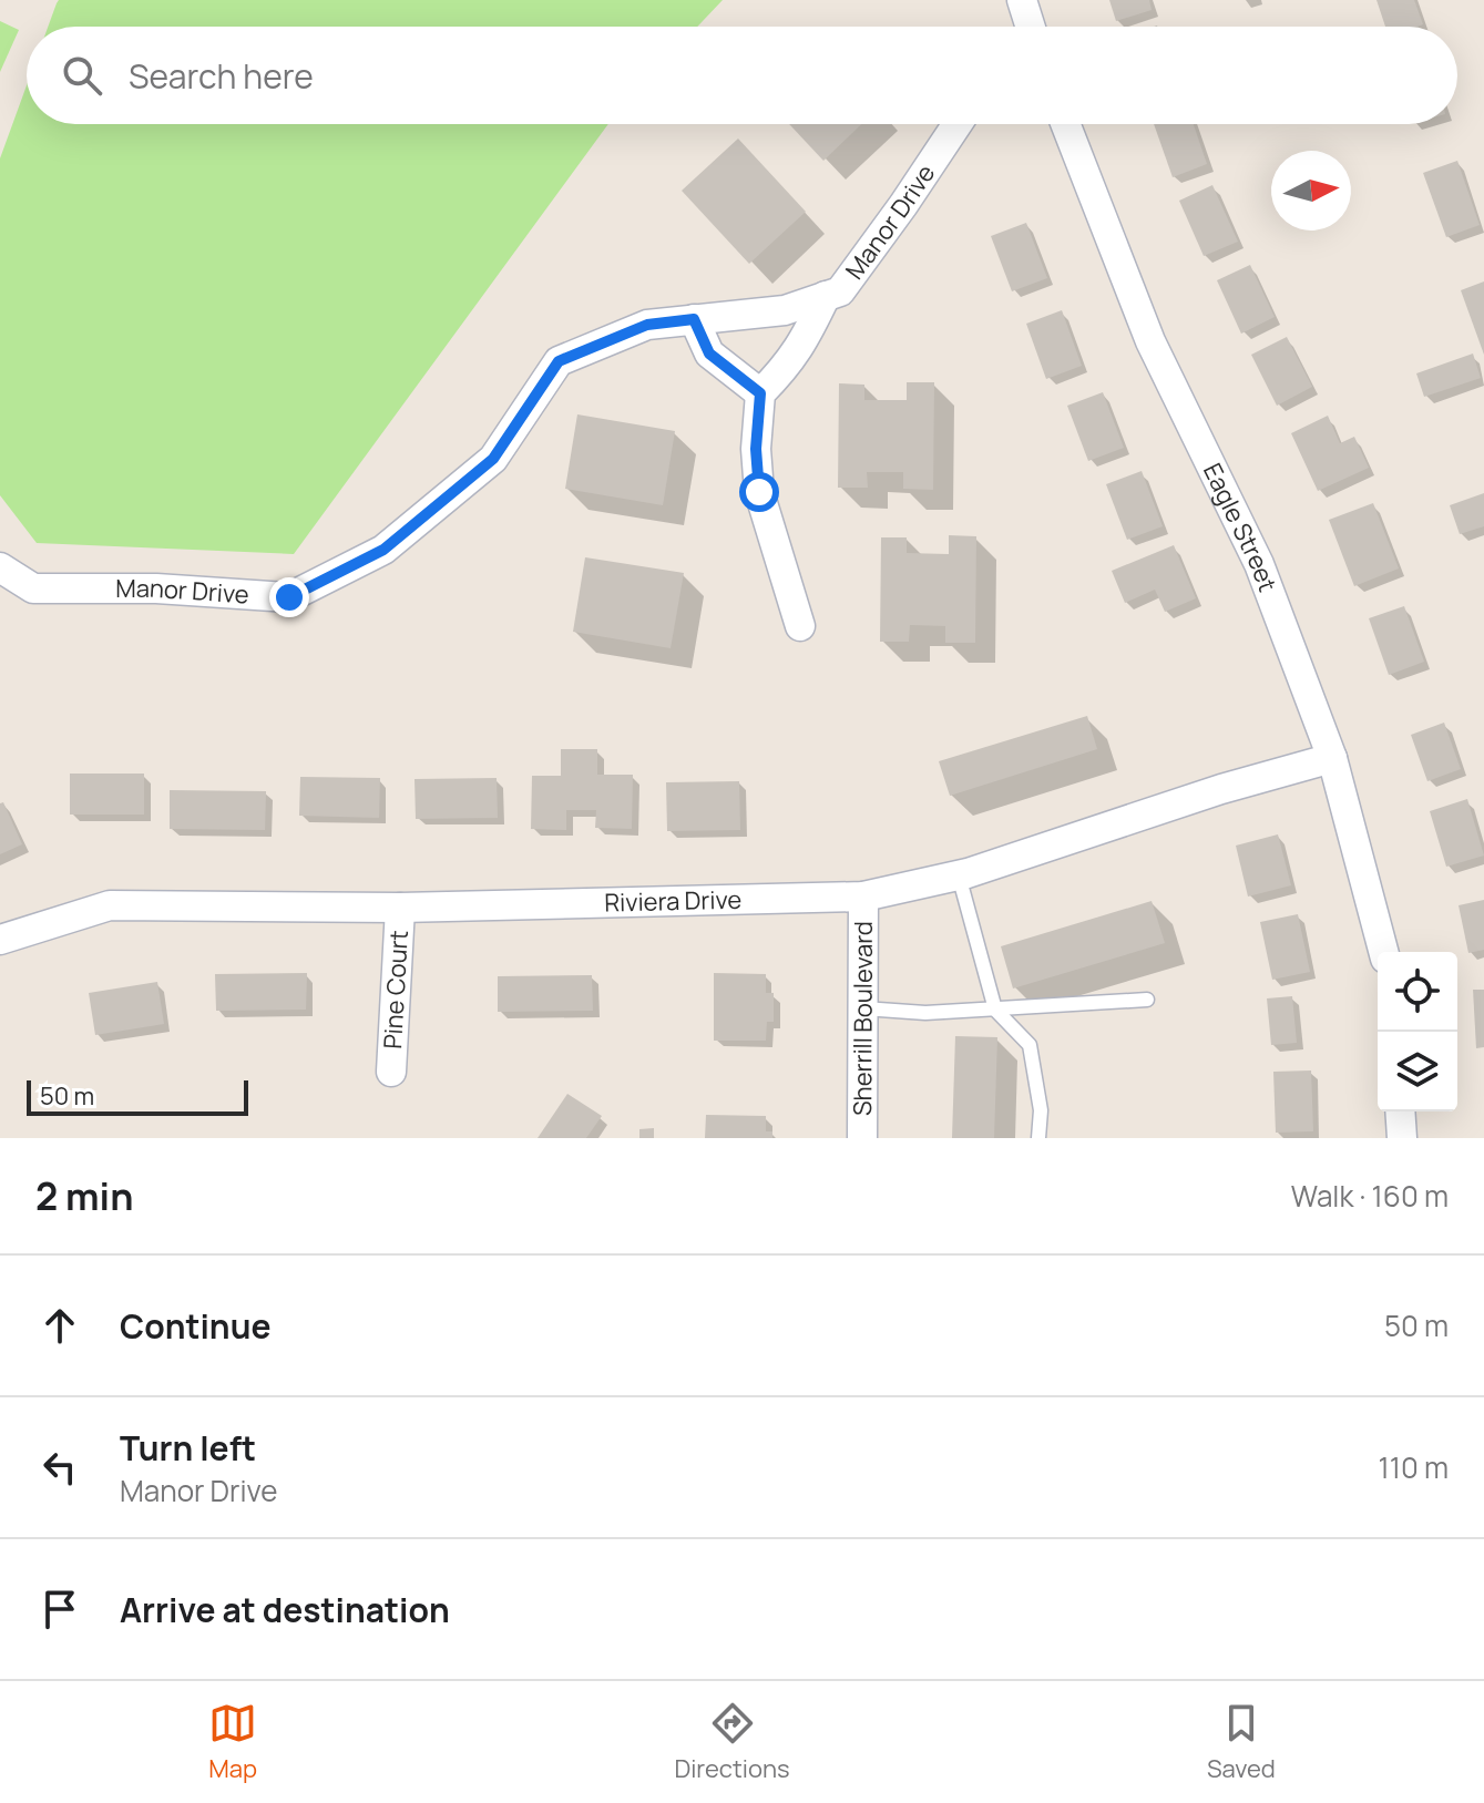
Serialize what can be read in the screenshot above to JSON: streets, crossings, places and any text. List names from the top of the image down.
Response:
{
  "streets": {
    "street": [
      "Manor Drive",
      "Eagle Street",
      "Riviera Drive",
      "Pine Court",
      "Sherrill Boulevard"
    ]
  },
  "crossings": [
    ["Eagle Street", "Riviera Drive"],
    ["Riviera Drive", "Pine Court"],
    ["Riviera Drive", "Sherrill Boulevard"]
  ],
  "scale_bar": "50 m",
  "north": "right",
  "page": {
    "search": "Search here",
    "scale": "50 m",
    "heading": ["2 min", "Walk · 160 m"],
    "list": [
      ["Continue", "50 m"],
      ["Turn left", "Manor Drive", "110 m"],
      "Arrive at destination"
    ],
    "nav": ["Map", "Directions", "Saved"]
  }
}
